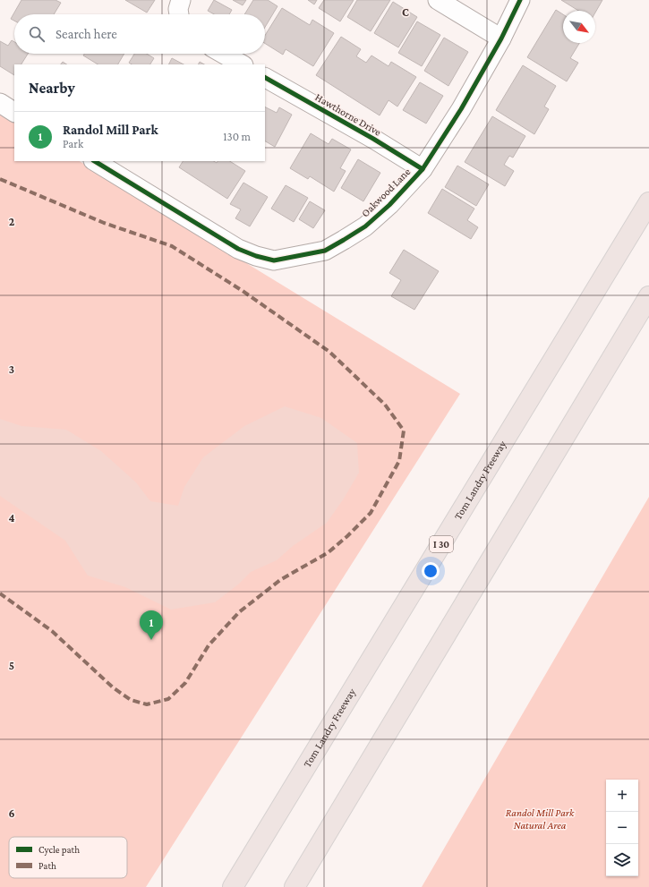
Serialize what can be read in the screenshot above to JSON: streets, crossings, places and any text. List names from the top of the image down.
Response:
{
  "streets": {
    "highway": ["Tom Landry Freeway", "I 30"],
    "street": ["Hawthorne Drive", "Oakwood Lane"]
  },
  "crossings": [
    ["Hawthorne Drive", "Oakwood Lane"]
  ],
  "parks": ["Randol Mill Park Natural Area"],
  "legend": ["Cycle path", "Path"],
  "north": "bottom right",
  "page": {
    "search": "Search here",
    "heading": "Nearby",
    "list": [
      {
        "mark": "1",
        "name": "Randol Mill Park",
        "note": "Park",
        "value": "130 m"
      }
    ],
    "pins": "1",
    "map_buttons": ["+", "−"]
  },
  "grid": {
    "columns": ["C"],
    "rows": [
      "2",
      "3",
      "4",
      "5",
      "6"
    ]
  }
}
